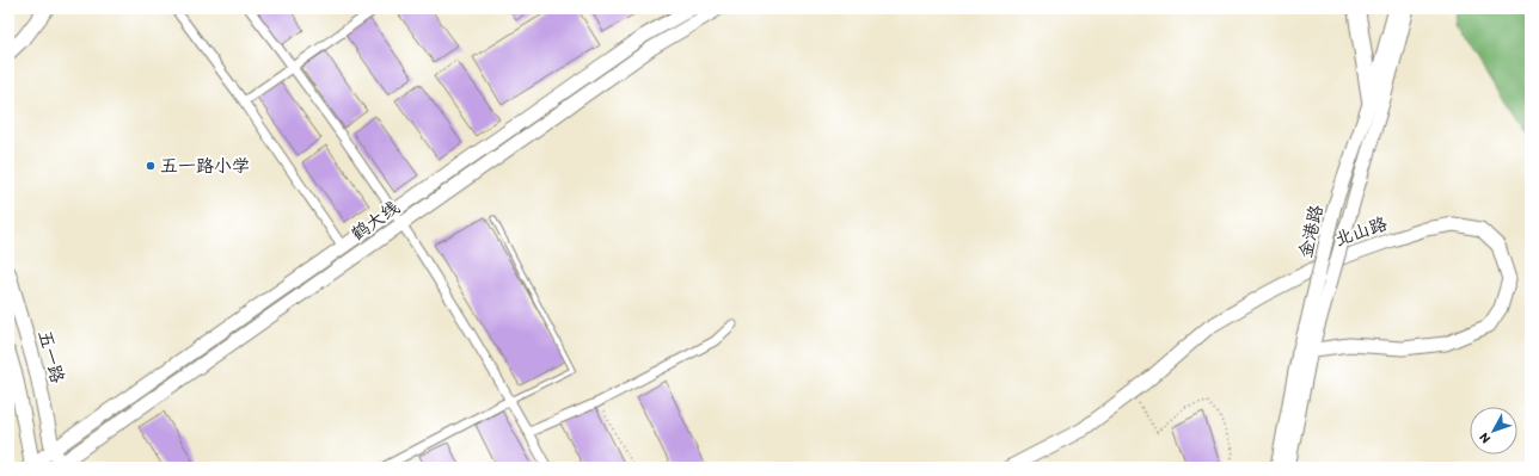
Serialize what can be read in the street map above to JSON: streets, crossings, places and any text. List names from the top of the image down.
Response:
{
  "streets": {
    "main road": [
      "鹤大线",
      "金港路",
      "北山路",
      "五一路"
    ]
  },
  "crossings": [
    ["鹤大线", "五一路"],
    ["金港路", "北山路"]
  ],
  "places": ["五一路小学"],
  "north": "bottom left"
}
